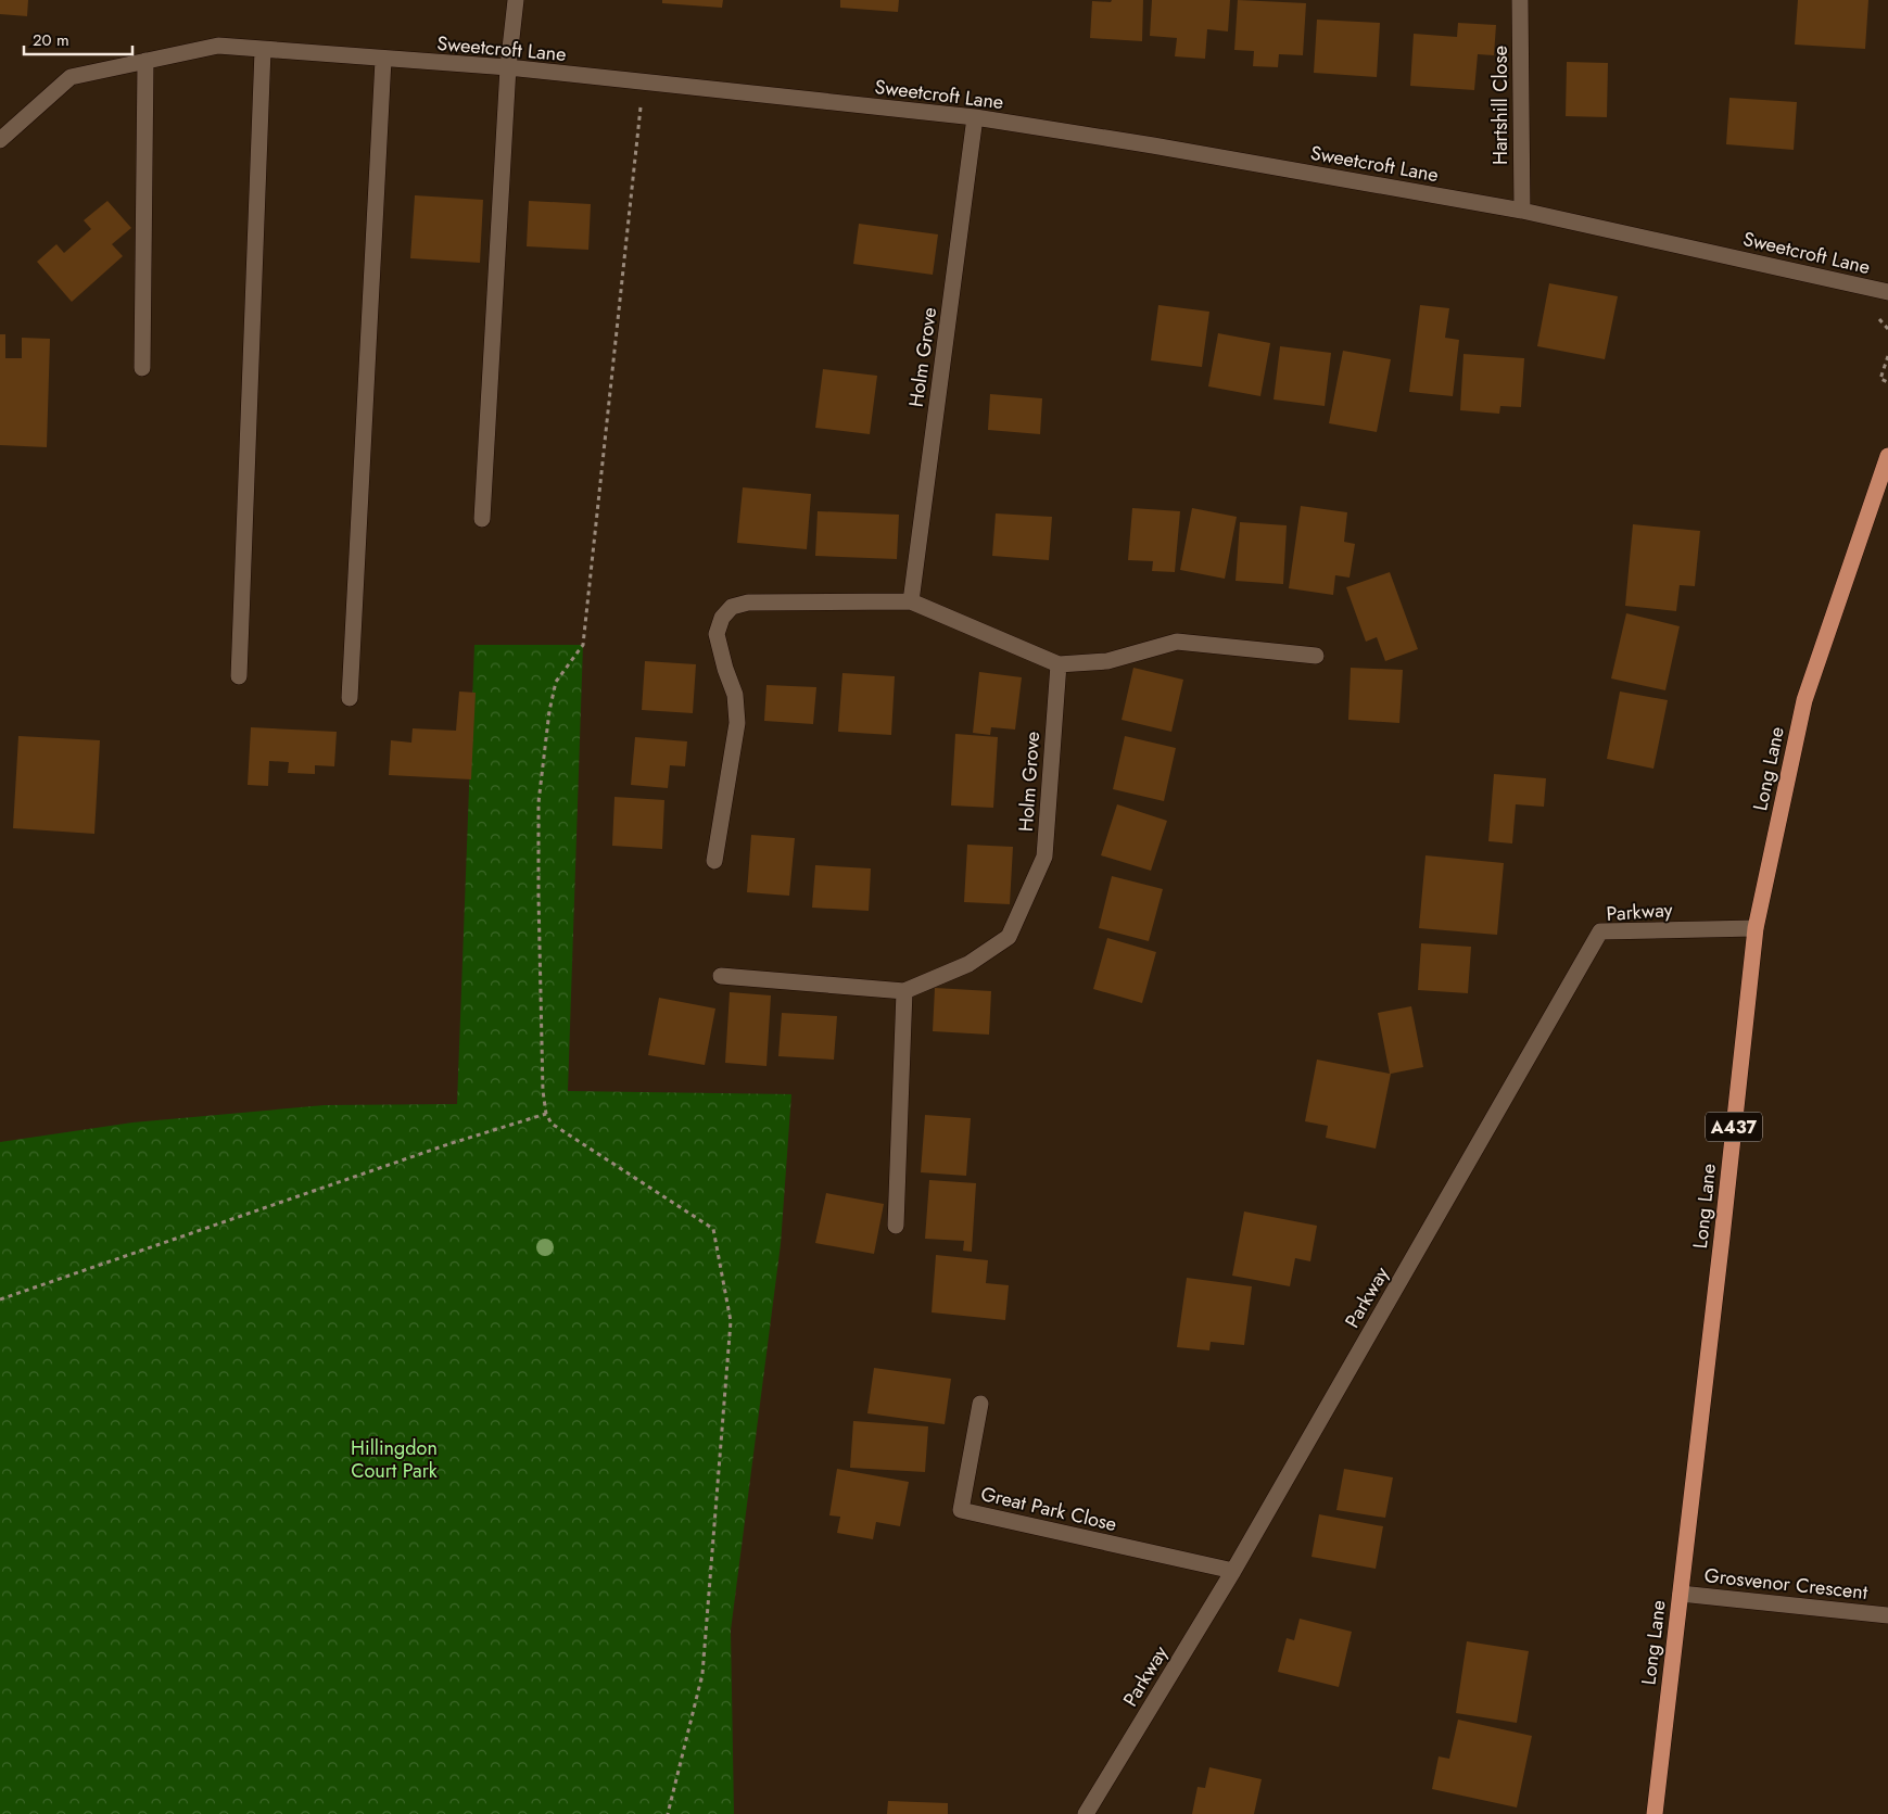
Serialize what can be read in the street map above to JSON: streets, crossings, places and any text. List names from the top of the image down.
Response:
{
  "streets": {
    "main road": ["Long Lane", "A437"],
    "street": [
      "Sweetcroft Lane",
      "Hartshill Close",
      "Holm Grove",
      "Parkway",
      "Great Park Close",
      "Grosvenor Crescent"
    ]
  },
  "crossings": [
    ["Sweetcroft Lane", "Hartshill Close"],
    ["Sweetcroft Lane", "Holm Grove"],
    ["Long Lane", "Parkway"],
    ["Long Lane", "Grosvenor Crescent"],
    ["Parkway", "Great Park Close"]
  ],
  "parks": ["Hillingdon Court Park"],
  "scale_bar": "20 m"
}
